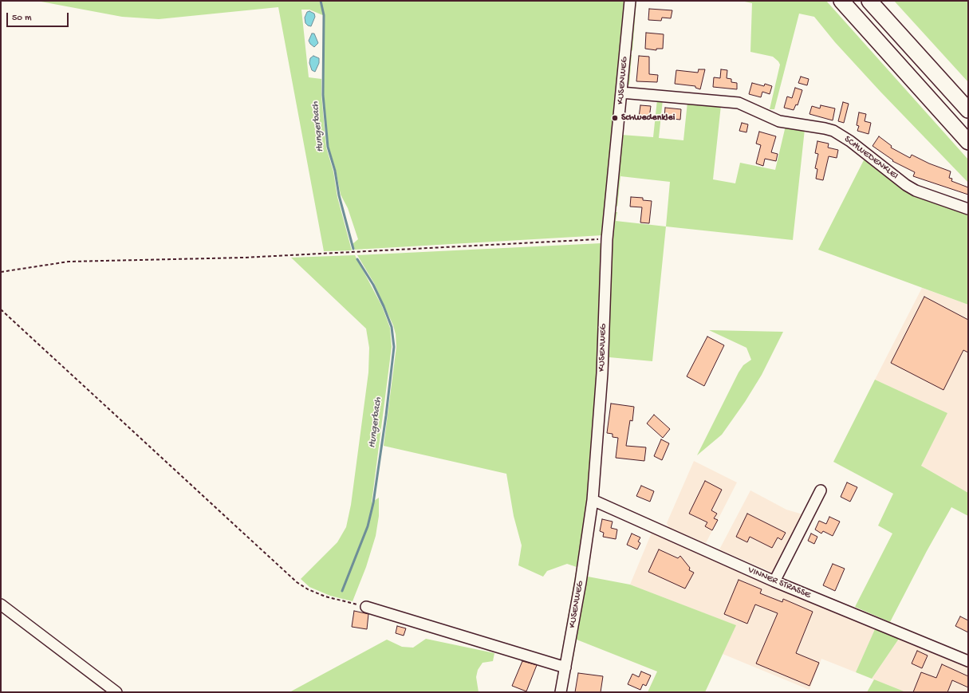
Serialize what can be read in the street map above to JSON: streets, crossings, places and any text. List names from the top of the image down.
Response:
{
  "streets": {
    "street": ["KUSENWEG", "SCHWEDENKLEI", "VINNER STRASSE"]
  },
  "crossings": [
    ["KUSENWEG", "SCHWEDENKLEI"],
    ["KUSENWEG", "VINNER STRASSE"]
  ],
  "water": ["Hungerbach"],
  "places": ["Schwedenklei"],
  "scale_bar": "50 m"
}
